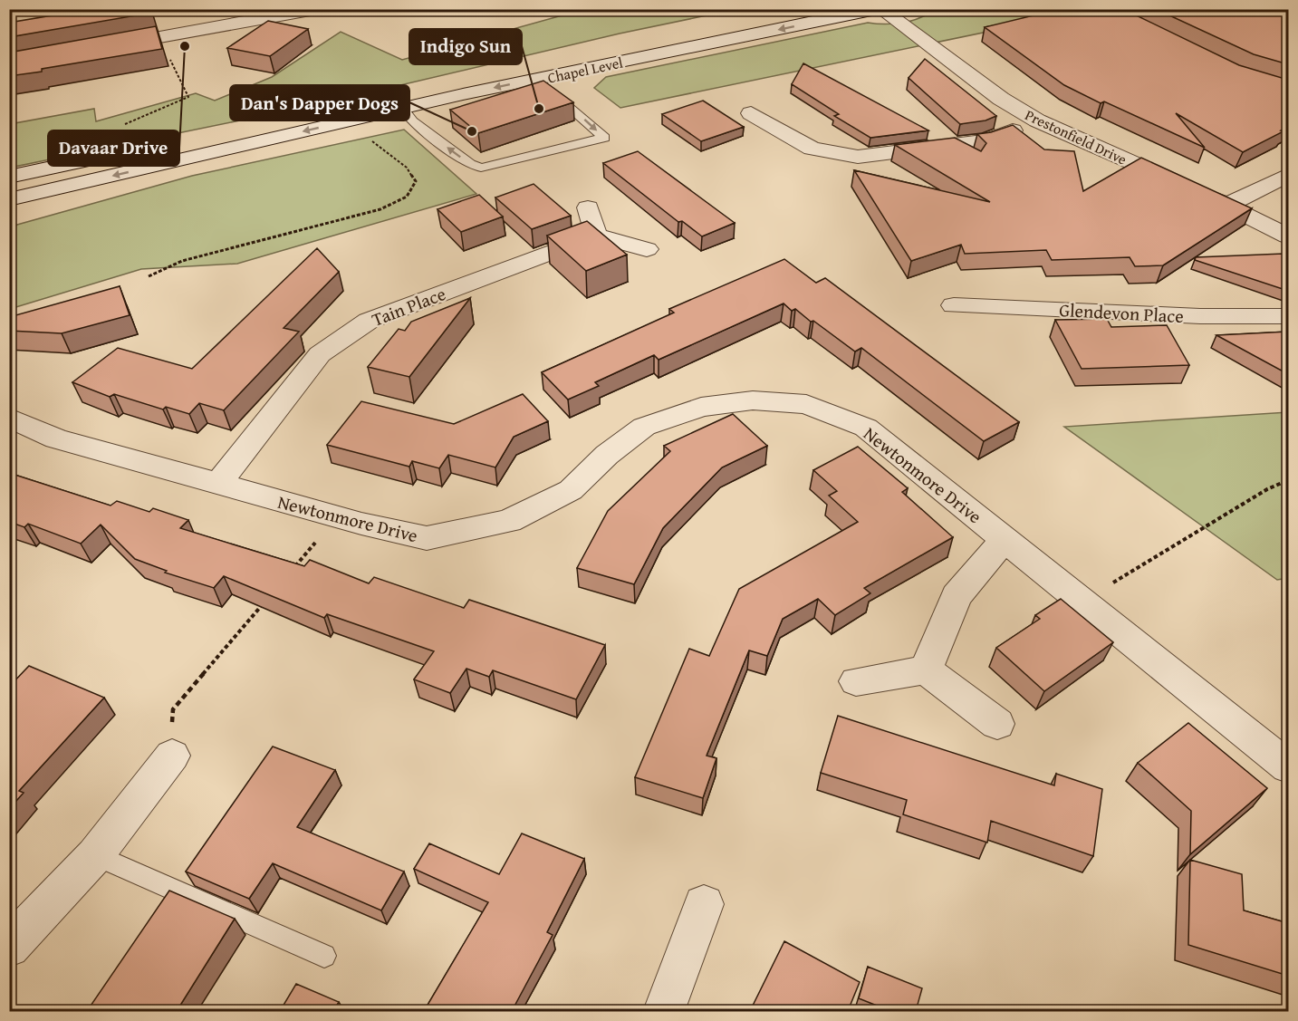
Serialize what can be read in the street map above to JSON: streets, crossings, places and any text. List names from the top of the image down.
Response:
{
  "streets": {
    "street": [
      "Chapel Level",
      "Prestonfield Drive",
      "Tain Place",
      "Glendevon Place",
      "Newtonmore Drive"
    ]
  },
  "crossings": [
    ["Tain Place", "Newtonmore Drive"]
  ],
  "places": ["Davaar Drive", "Indigo Sun", "Dan's Dapper Dogs"]
}
